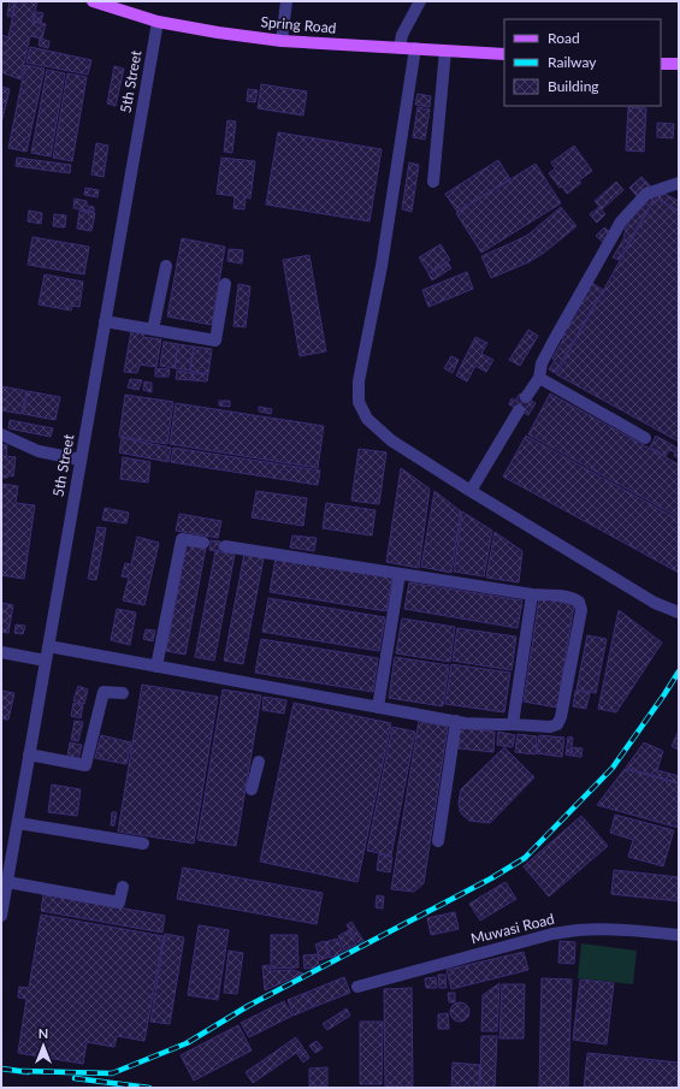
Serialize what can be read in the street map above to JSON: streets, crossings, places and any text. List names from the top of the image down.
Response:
{
  "streets": {
    "main road": ["Spring Road"],
    "street": ["5th Street", "Muwasi Road"]
  },
  "crossings": [
    ["Spring Road", "5th Street"]
  ],
  "legend": ["Road", "Railway", "Building"],
  "north": "top"
}
